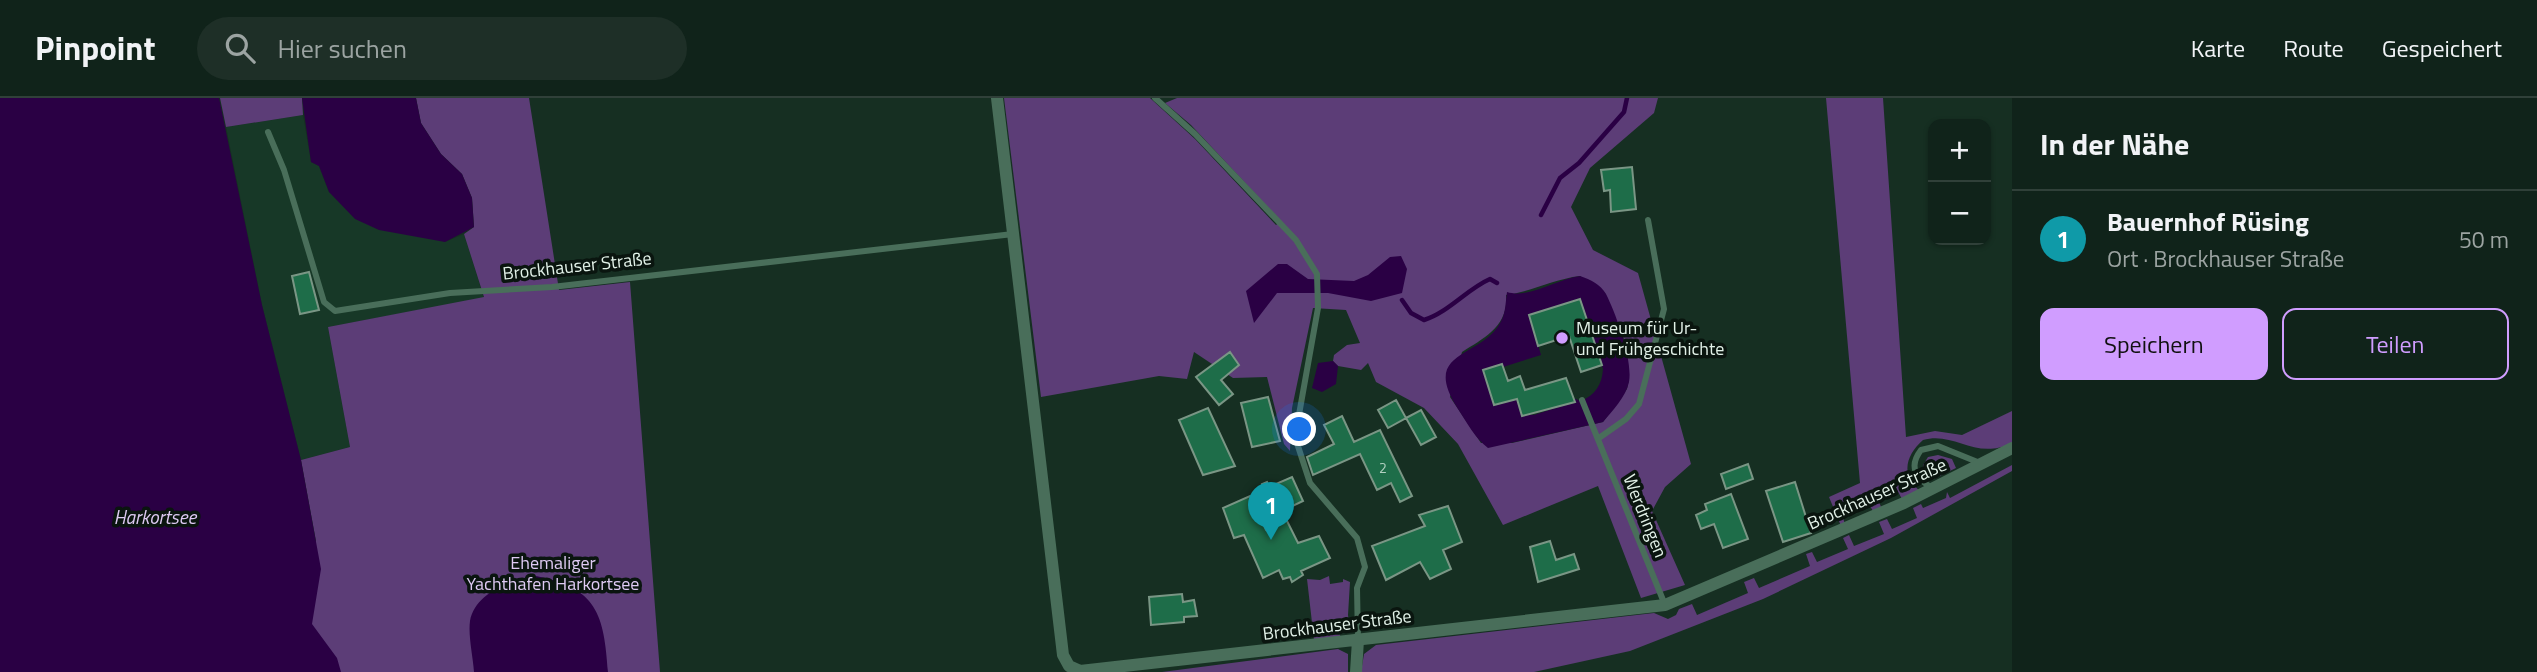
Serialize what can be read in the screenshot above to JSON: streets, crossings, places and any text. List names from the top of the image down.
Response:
{
  "streets": {
    "street": ["Brockhauser Straße"],
    "lane": ["Werdringen"]
  },
  "crossings": [
    ["Brockhauser Straße", "Werdringen"]
  ],
  "water": ["Harkortsee"],
  "parks": ["Ehemaliger Yachthafen Harkortsee"],
  "places": ["Museum für Ur- und Frühgeschichte"],
  "house_numbers": ["2"],
  "page": {
    "header": "Pinpoint",
    "search": "Hier suchen",
    "nav": ["Karte", "Route", "Gespeichert"],
    "heading": "In der Nähe",
    "map_buttons": ["+", "−"],
    "list": [
      {
        "mark": "1",
        "name": "Bauernhof Rüsing",
        "note": "Ort · Brockhauser Straße",
        "value": "50 m"
      }
    ],
    "buttons": ["Speichern", "Teilen"],
    "pins": "1"
  }
}
